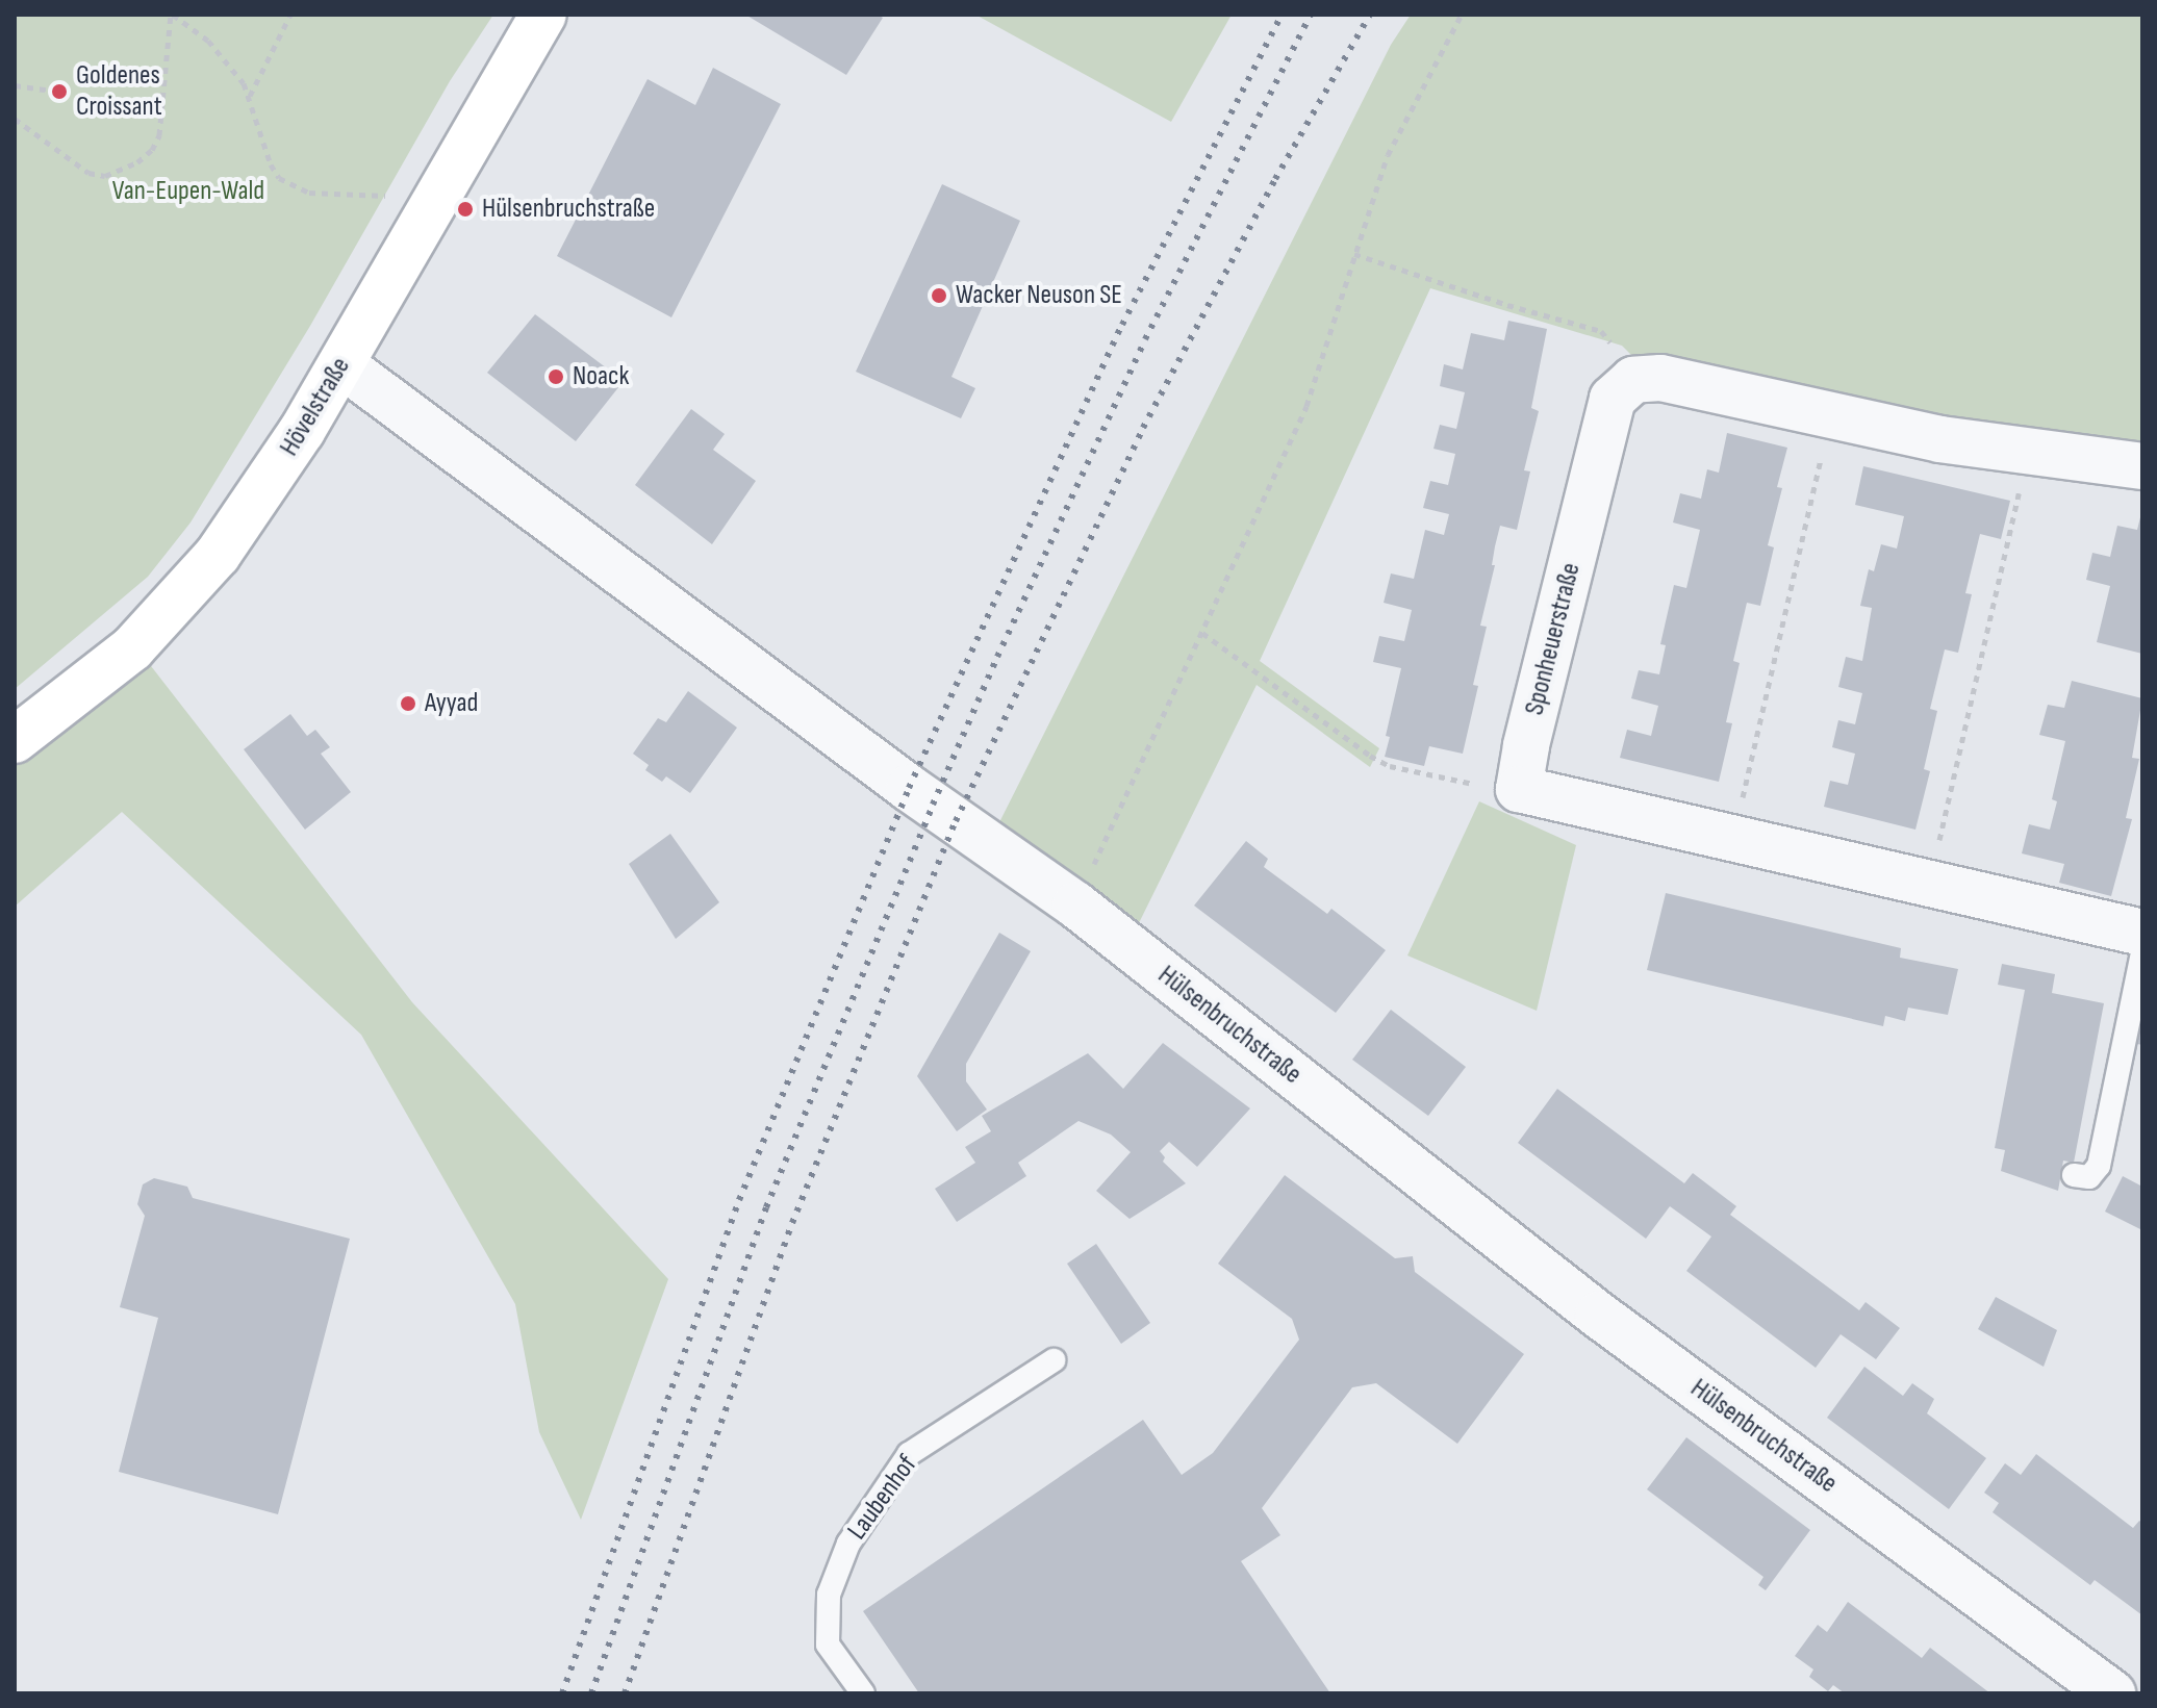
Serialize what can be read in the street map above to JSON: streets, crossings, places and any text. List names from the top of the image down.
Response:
{
  "streets": {
    "main road": ["Hövelstraße"],
    "street": ["Sponheuerstraße", "Hülsenbruchstraße"],
    "lane": ["Laubenhof"]
  },
  "crossings": [
    ["Hövelstraße", "Hülsenbruchstraße"]
  ],
  "parks": ["Van-Eupen-Wald"],
  "places": [
    "Goldenes Croissant",
    "Hülsenbruchstraße",
    "Wacker Neuson SE",
    "Noack",
    "Ayyad"
  ]
}
